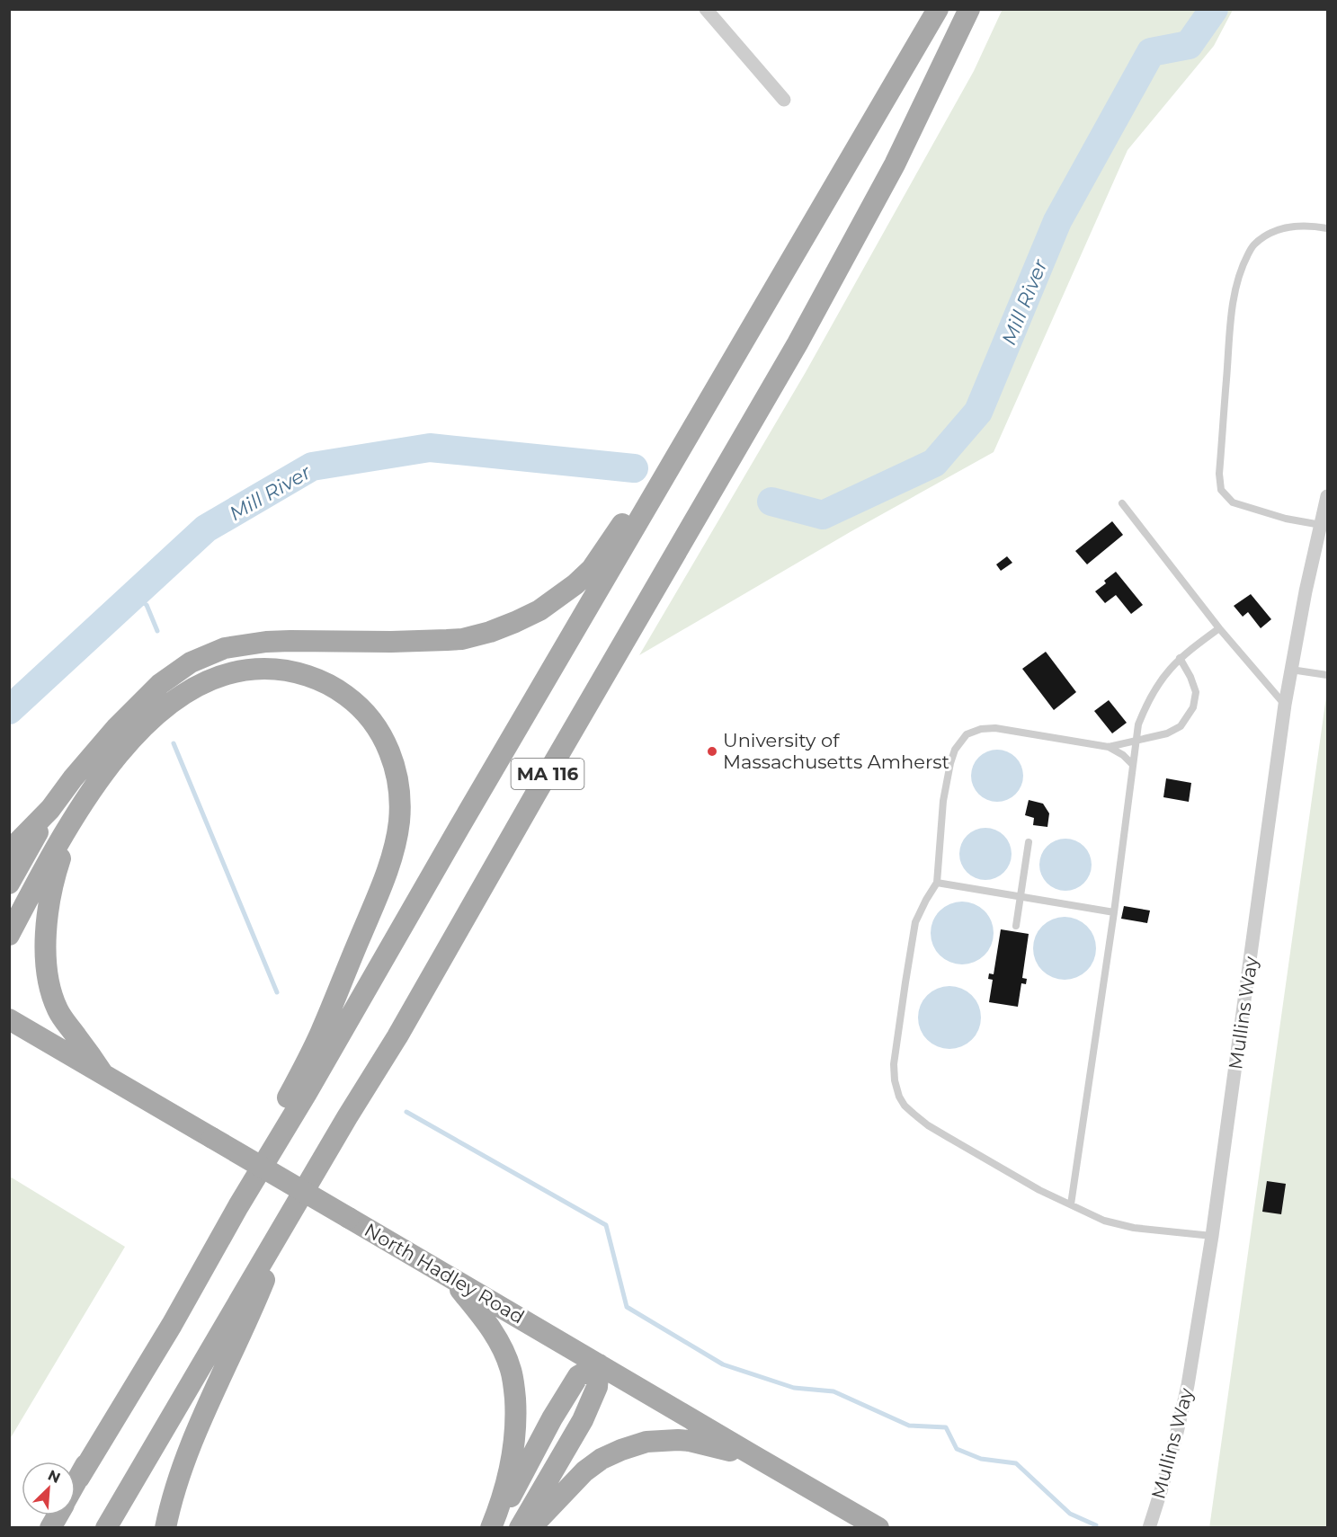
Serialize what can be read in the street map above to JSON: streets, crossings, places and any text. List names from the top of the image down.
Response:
{
  "streets": {
    "main road": ["MA 116", "North Hadley Road"],
    "street": ["Mullins Way"]
  },
  "water": ["Mill River"],
  "places": ["University of Massachusetts Amherst"],
  "north": "top right"
}
